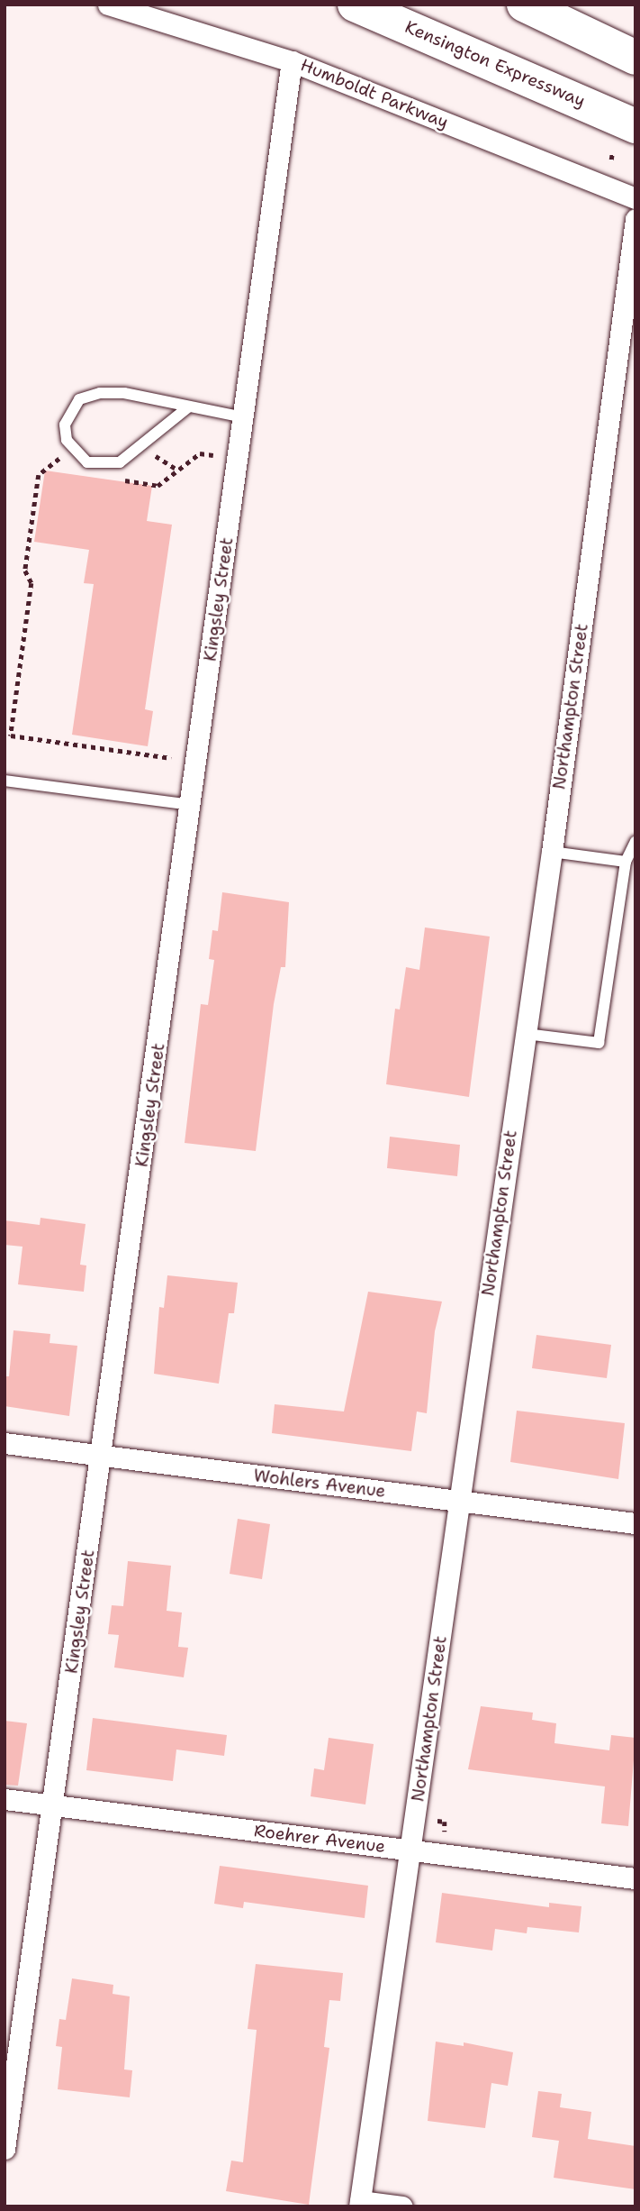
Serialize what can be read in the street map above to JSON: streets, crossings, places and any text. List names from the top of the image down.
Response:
{
  "streets": {
    "highway": ["Kensington Expressway"],
    "street": [
      "Humboldt Parkway",
      "Kingsley Street",
      "Northampton Street",
      "Wohlers Avenue",
      "Roehrer Avenue"
    ]
  },
  "crossings": [
    ["Humboldt Parkway", "Kingsley Street"],
    ["Kingsley Street", "Wohlers Avenue"],
    ["Kingsley Street", "Roehrer Avenue"],
    ["Northampton Street", "Wohlers Avenue"],
    ["Northampton Street", "Roehrer Avenue"]
  ]
}
